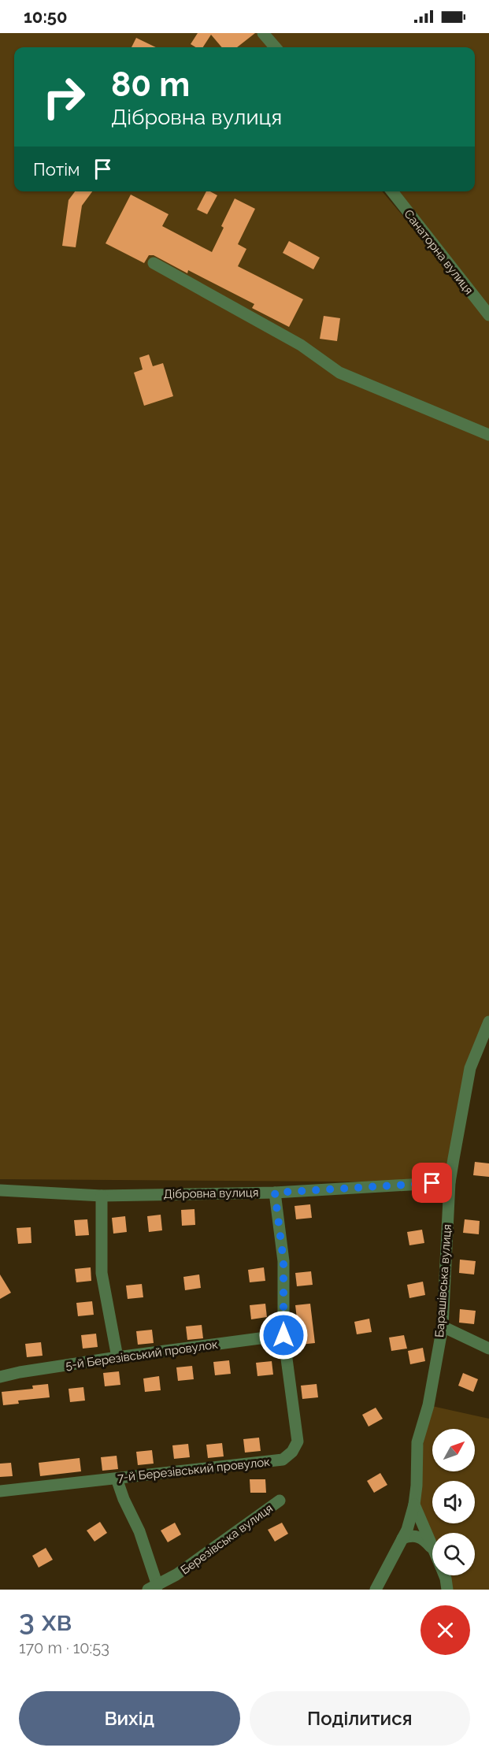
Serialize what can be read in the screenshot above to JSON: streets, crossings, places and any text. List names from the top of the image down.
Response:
{
  "streets": {
    "street": [
      "Санаторна вулиця",
      "Дібровна вулиця",
      "Барашівська вулиця",
      "5-й Березівський провулок",
      "7-й Березівський провулок",
      "Березівська вулиця"
    ]
  },
  "crossings": [
    ["Дібровна вулиця", "Барашівська вулиця"],
    ["Дібровна вулиця", "7-й Березівський провулок"],
    ["5-й Березівський провулок", "7-й Березівський провулок"]
  ],
  "north": "top right",
  "page": {
    "status": "10:50",
    "turn": ["80 m", "Дібровна вулиця"],
    "then": "Потім",
    "heading": ["3 хв", "170 m · 10:53"],
    "buttons": ["Вихід", "Поділитися"]
  }
}
